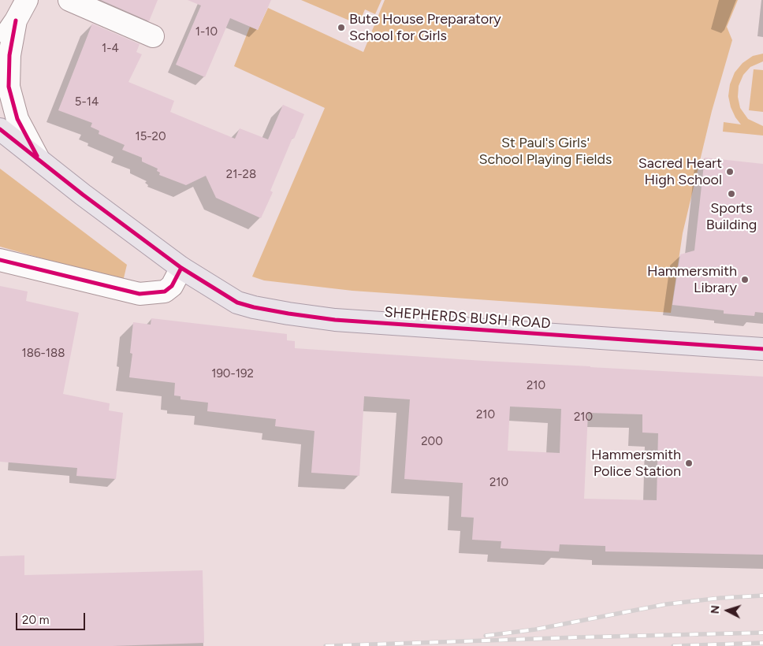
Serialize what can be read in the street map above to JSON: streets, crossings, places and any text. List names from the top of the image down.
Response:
{
  "streets": {
    "main road": ["SHEPHERDS BUSH ROAD"]
  },
  "parks": ["St Paul's Girls' School Playing Fields"],
  "places": [
    "Bute House Preparatory School for Girls",
    "Sacred Heart High School",
    "Sports Building",
    "Hammersmith Library",
    "Hammersmith Police Station"
  ],
  "house_numbers": [
    "1-10",
    "1-4",
    "5-14",
    "15-20",
    "21-28",
    "186-188",
    "190-192",
    "210",
    "210",
    "210",
    "200",
    "210"
  ],
  "scale_bar": "20 m",
  "north": "left"
}
